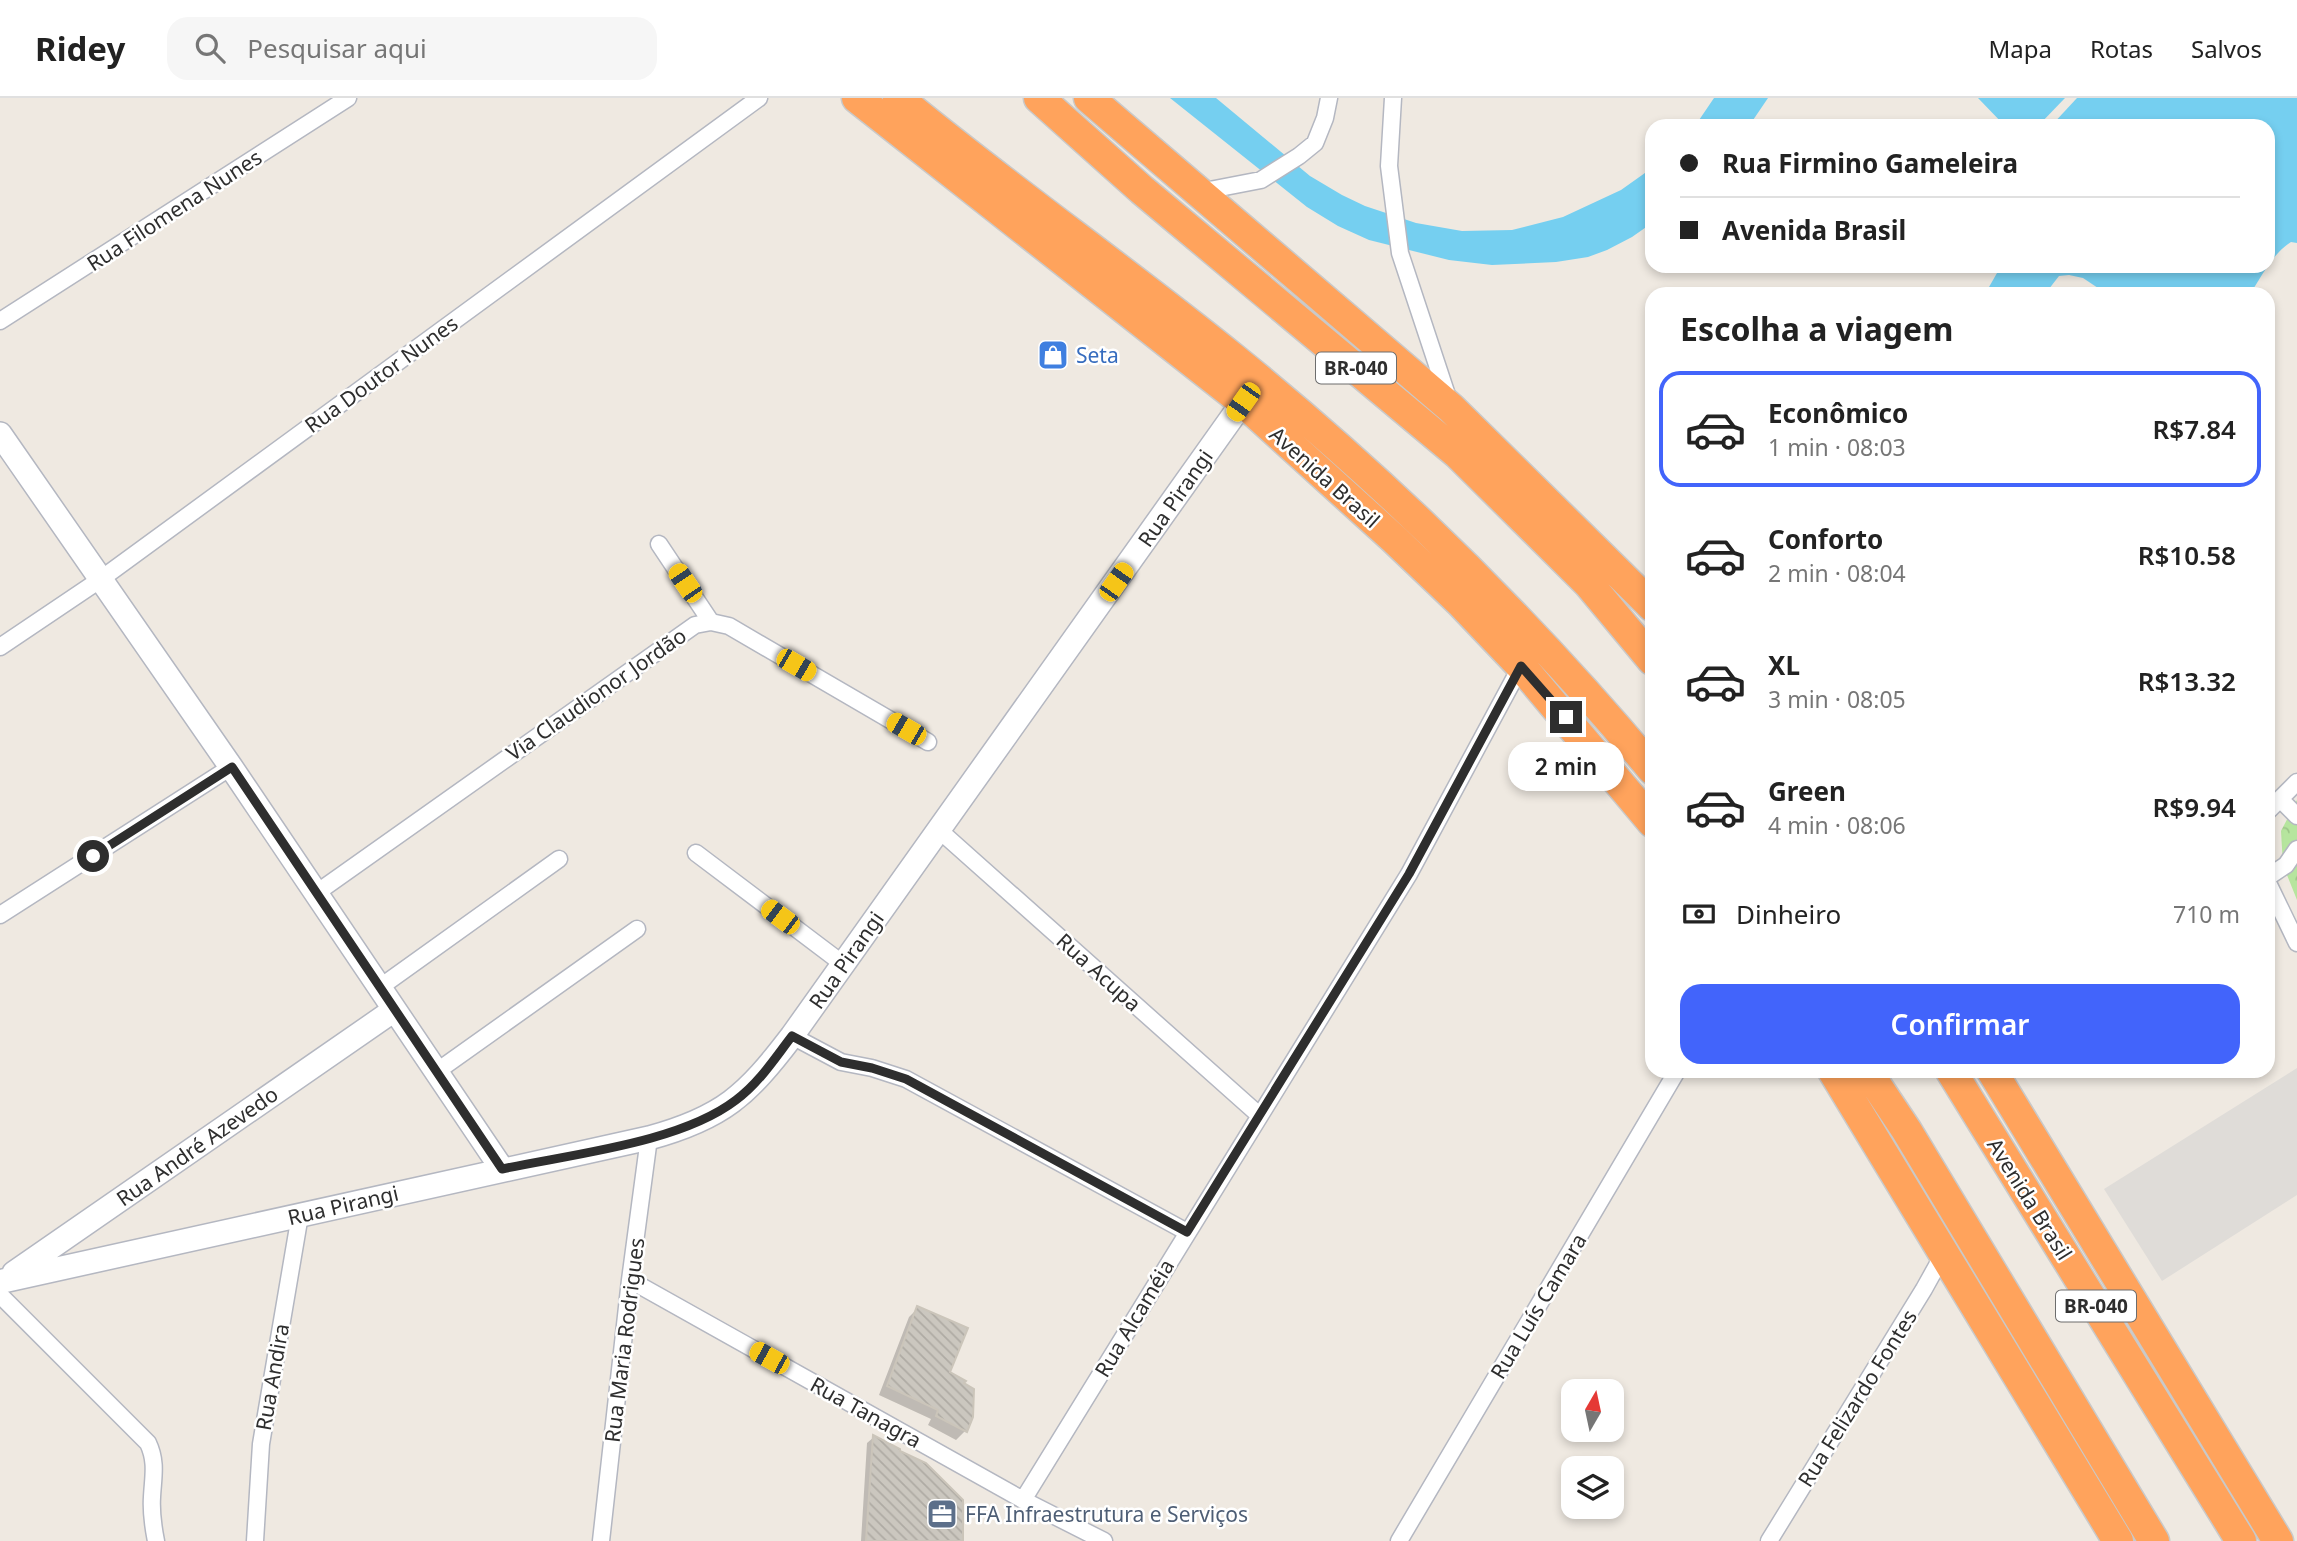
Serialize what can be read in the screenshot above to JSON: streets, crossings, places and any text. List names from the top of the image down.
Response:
{
  "streets": {
    "highway": ["BR-040", "Avenida Brasil"],
    "street": [
      "Rua Filomena Nunes",
      "Rua Doutor Nunes",
      "Rua Pirangi",
      "Via Claudionor Jordão",
      "Rua Acupa",
      "Rua André Azevedo",
      "Rua Luís Camara",
      "Rua Alcaméia",
      "Rua Maria Rodrigues",
      "Rua Andira",
      "Rua Felizardo Fontes",
      "Rua Tanagra"
    ]
  },
  "crossings": [
    ["Avenida Brasil", "Rua Pirangi"],
    ["Avenida Brasil", "Rua Alcaméia"],
    ["Rua Pirangi", "Rua Acupa"],
    ["Rua Pirangi", "Rua André Azevedo"],
    ["Rua Pirangi", "Rua Maria Rodrigues"],
    ["Rua Pirangi", "Rua Andira"],
    ["Rua Acupa", "Rua Alcaméia"],
    ["Rua Alcaméia", "Rua Tanagra"],
    ["Rua Maria Rodrigues", "Rua Tanagra"]
  ],
  "places": {
    "shop": ["Seta"],
    "office": ["FFA Infraestrutura e Serviços"]
  },
  "north": "top",
  "page": {
    "header": "Ridey",
    "search": "Pesquisar aqui",
    "nav": ["Mapa", "Rotas", "Salvos"],
    "banner": ["Rua Firmino Gameleira", "Avenida Brasil"],
    "heading": "Escolha a viagem",
    "list": [
      {
        "name": "Econômico",
        "note": "1 min · 08:03",
        "value": "R$7.84"
      },
      {
        "name": "Conforto",
        "note": "2 min · 08:04",
        "value": "R$10.58"
      },
      {
        "name": "XL",
        "note": "3 min · 08:05",
        "value": "R$13.32"
      },
      {
        "name": "Green",
        "note": "4 min · 08:06",
        "value": "R$9.94"
      }
    ],
    "bubble": "2 min",
    "pay": ["Dinheiro", "710 m"],
    "buttons": "Confirmar"
  }
}
